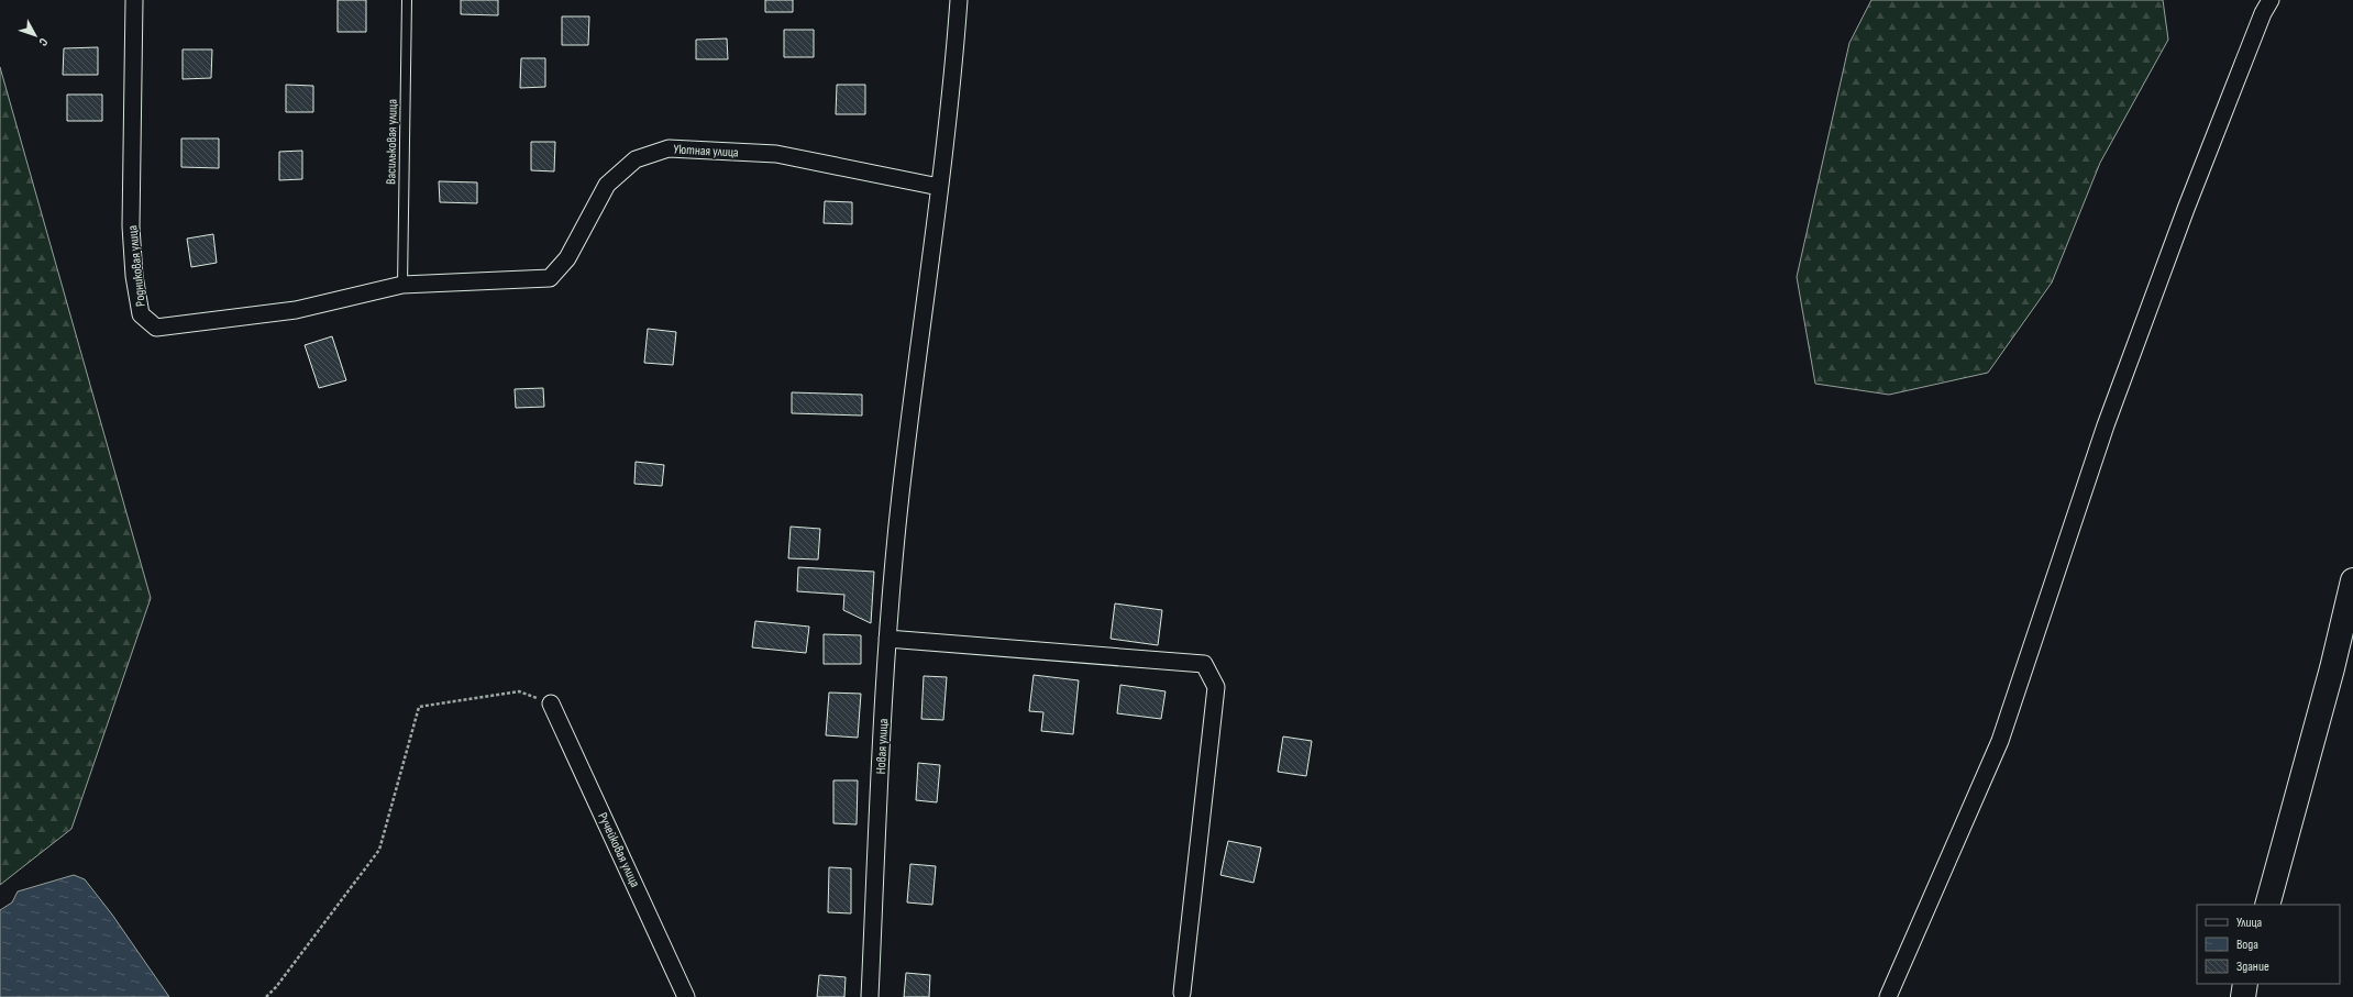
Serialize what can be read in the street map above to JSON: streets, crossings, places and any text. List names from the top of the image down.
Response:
{
  "streets": {
    "street": [
      "Уютная улица",
      "Родниковая улица",
      "Новая улица",
      "Ручейковая улица"
    ],
    "lane": ["Васильковая улица"]
  },
  "crossings": [
    ["Васильковая улица", "Уютная улица"],
    ["Васильковая улица", "Родниковая улица"],
    ["Уютная улица", "Родниковая улица"],
    ["Уютная улица", "Новая улица"]
  ],
  "legend": ["Улица", "Вода", "Здание"],
  "north": "bottom right"
}
